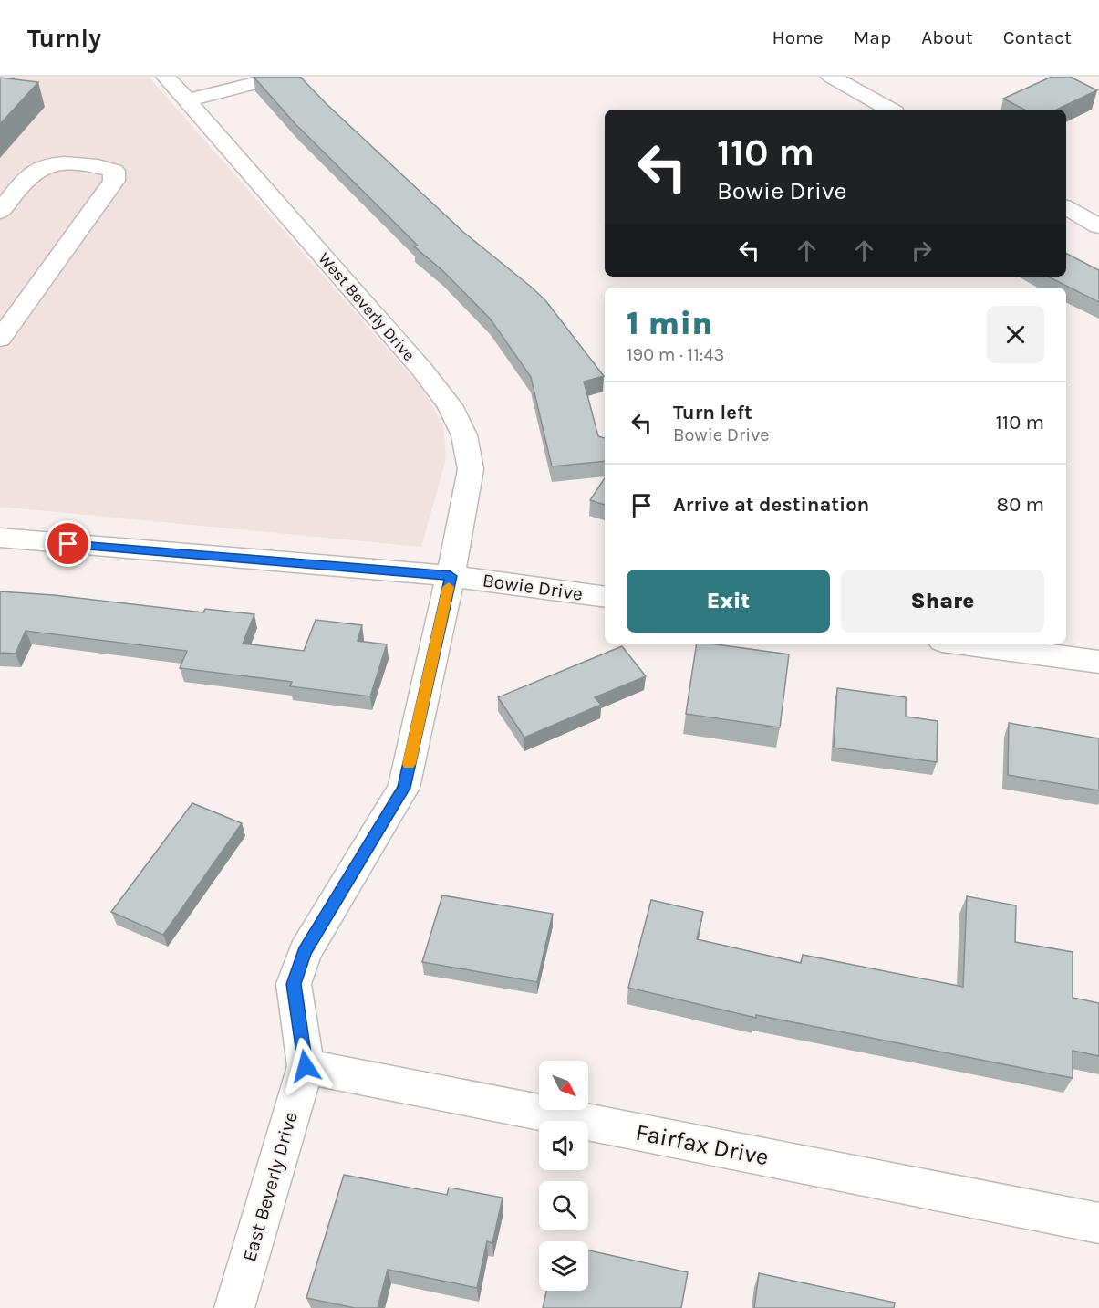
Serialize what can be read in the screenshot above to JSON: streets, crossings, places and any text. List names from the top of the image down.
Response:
{
  "streets": {
    "street": [
      "West Beverly Drive",
      "Bowie Drive",
      "Fairfax Drive",
      "East Beverly Drive"
    ]
  },
  "crossings": [
    ["West Beverly Drive", "Bowie Drive"],
    ["West Beverly Drive", "East Beverly Drive"],
    ["Bowie Drive", "East Beverly Drive"],
    ["Fairfax Drive", "East Beverly Drive"]
  ],
  "north": "bottom right",
  "page": {
    "header": "Turnly",
    "nav": [
      "Home",
      "Map",
      "About",
      "Contact"
    ],
    "turn": ["110 m", "Bowie Drive"],
    "heading": ["1 min", "190 m · 11:43"],
    "list": [
      {
        "name": "Turn left",
        "note": "Bowie Drive",
        "value": "110 m"
      },
      {
        "name": "Arrive at destination",
        "value": "80 m"
      }
    ],
    "buttons": ["Exit", "Share"]
  }
}
